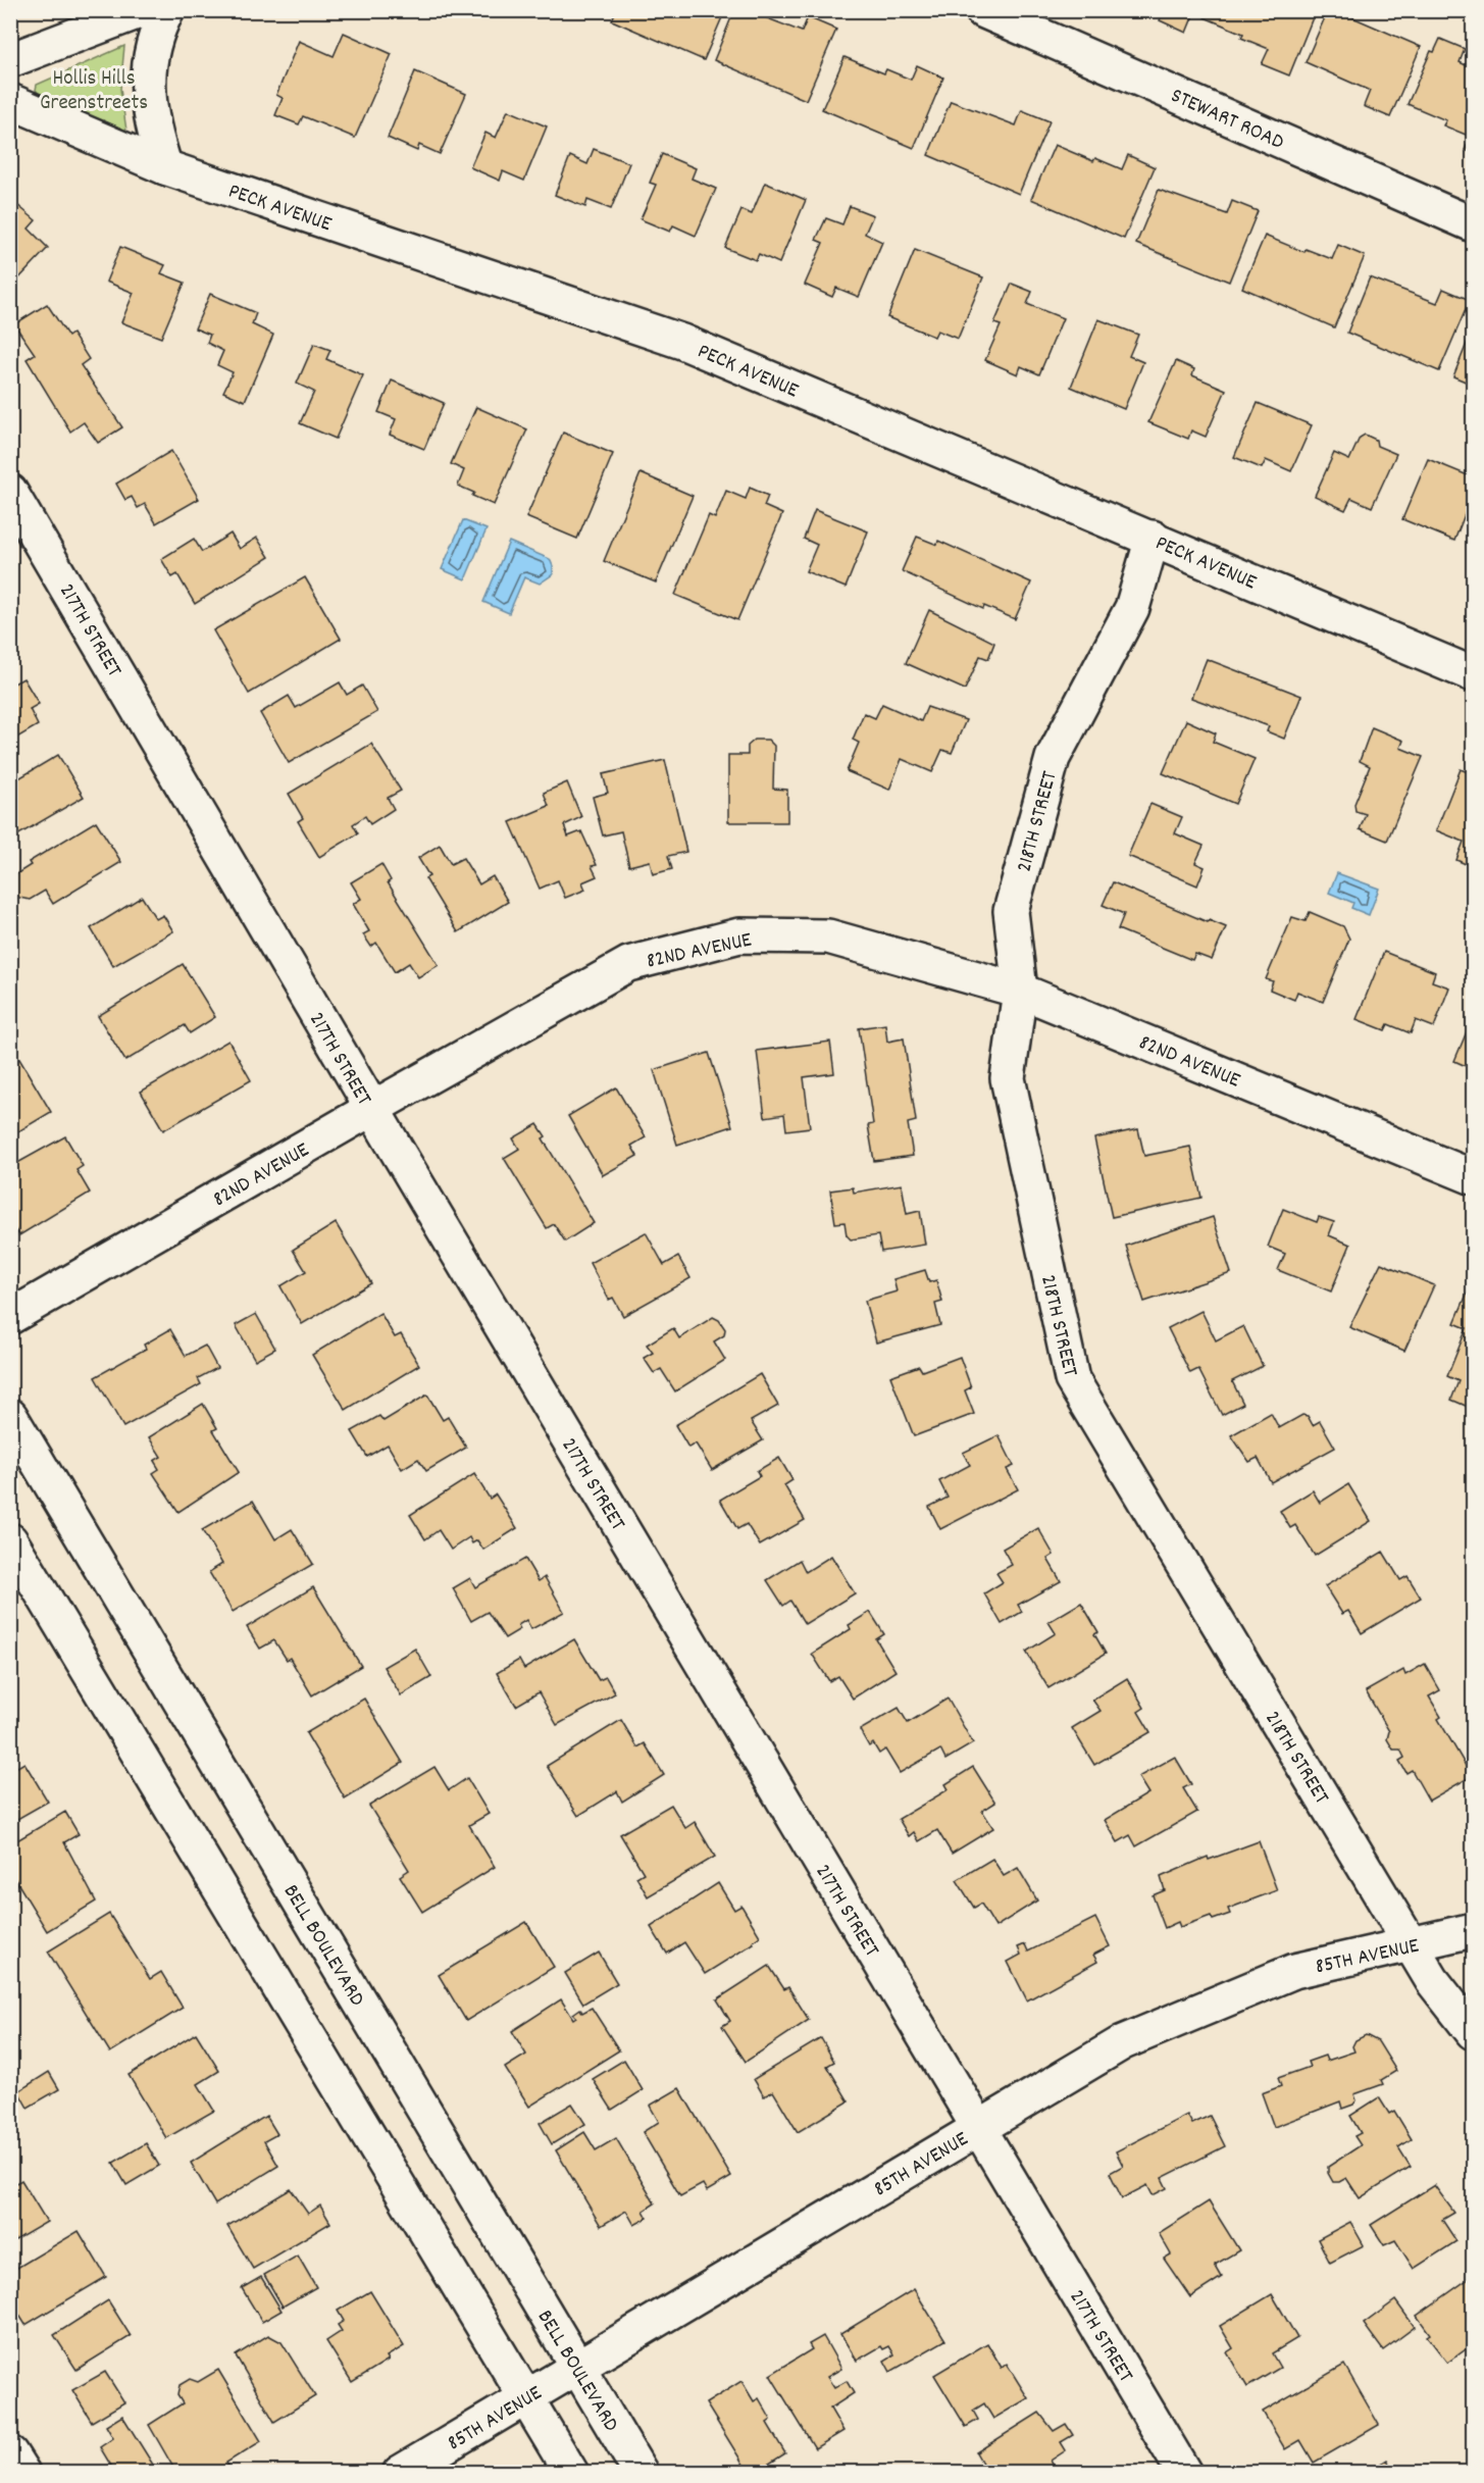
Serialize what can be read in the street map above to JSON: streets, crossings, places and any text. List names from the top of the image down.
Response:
{
  "streets": {
    "street": [
      "STEWART ROAD",
      "PECK AVENUE",
      "217TH STREET",
      "218TH STREET",
      "82ND AVENUE",
      "BELL BOULEVARD",
      "85TH AVENUE"
    ]
  },
  "crossings": [
    ["PECK AVENUE", "218TH STREET"],
    ["217TH STREET", "82ND AVENUE"],
    ["217TH STREET", "85TH AVENUE"],
    ["218TH STREET", "82ND AVENUE"],
    ["218TH STREET", "85TH AVENUE"],
    ["BELL BOULEVARD", "85TH AVENUE"]
  ],
  "parks": ["Hollis Hills Greenstreets"]
}
